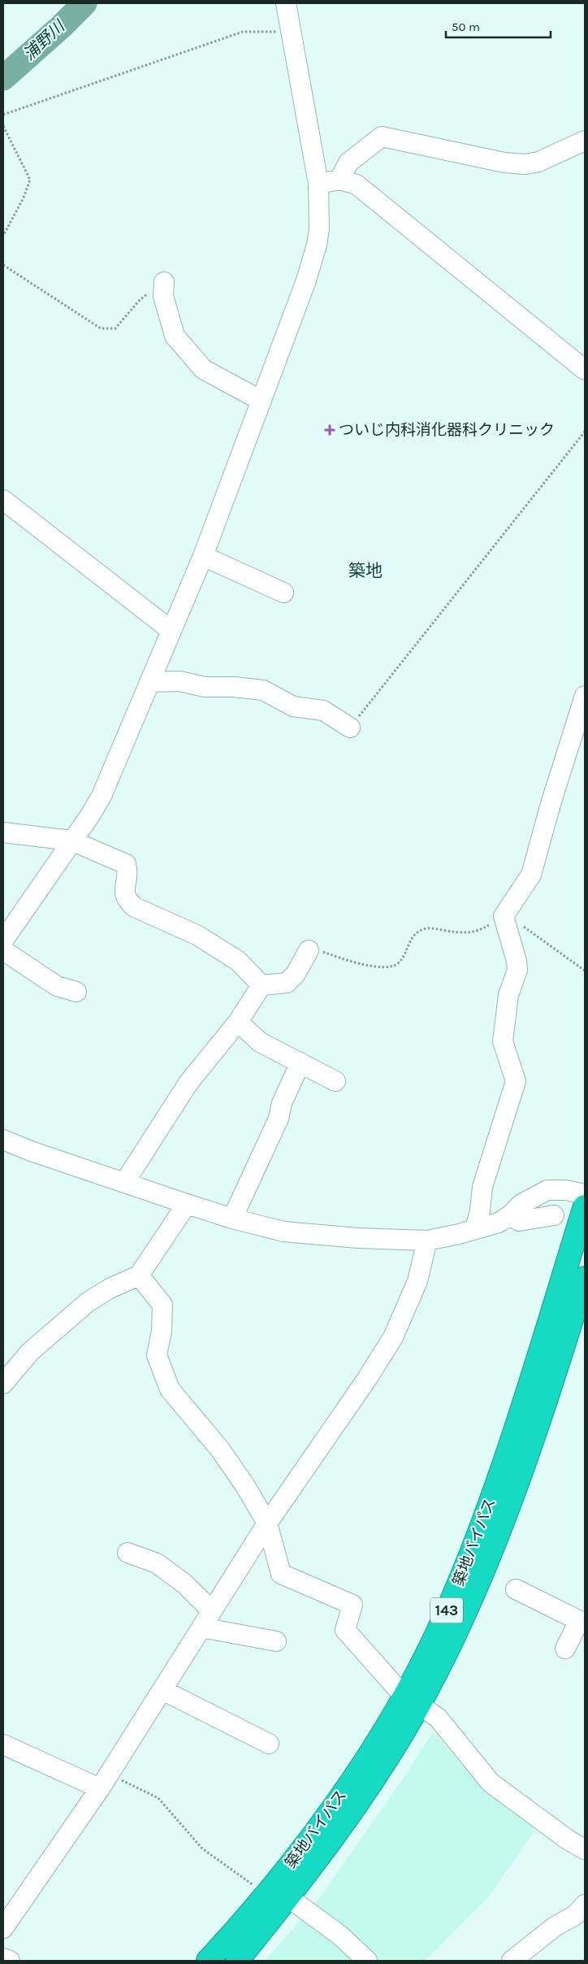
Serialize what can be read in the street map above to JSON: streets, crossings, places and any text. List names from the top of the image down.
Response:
{
  "streets": {
    "highway": ["築地バイパス", "143"]
  },
  "districts": ["築地"],
  "water": ["浦野川"],
  "places": {
    "health": ["ついじ内科消化器科クリニック"]
  },
  "scale_bar": "50 m"
}
